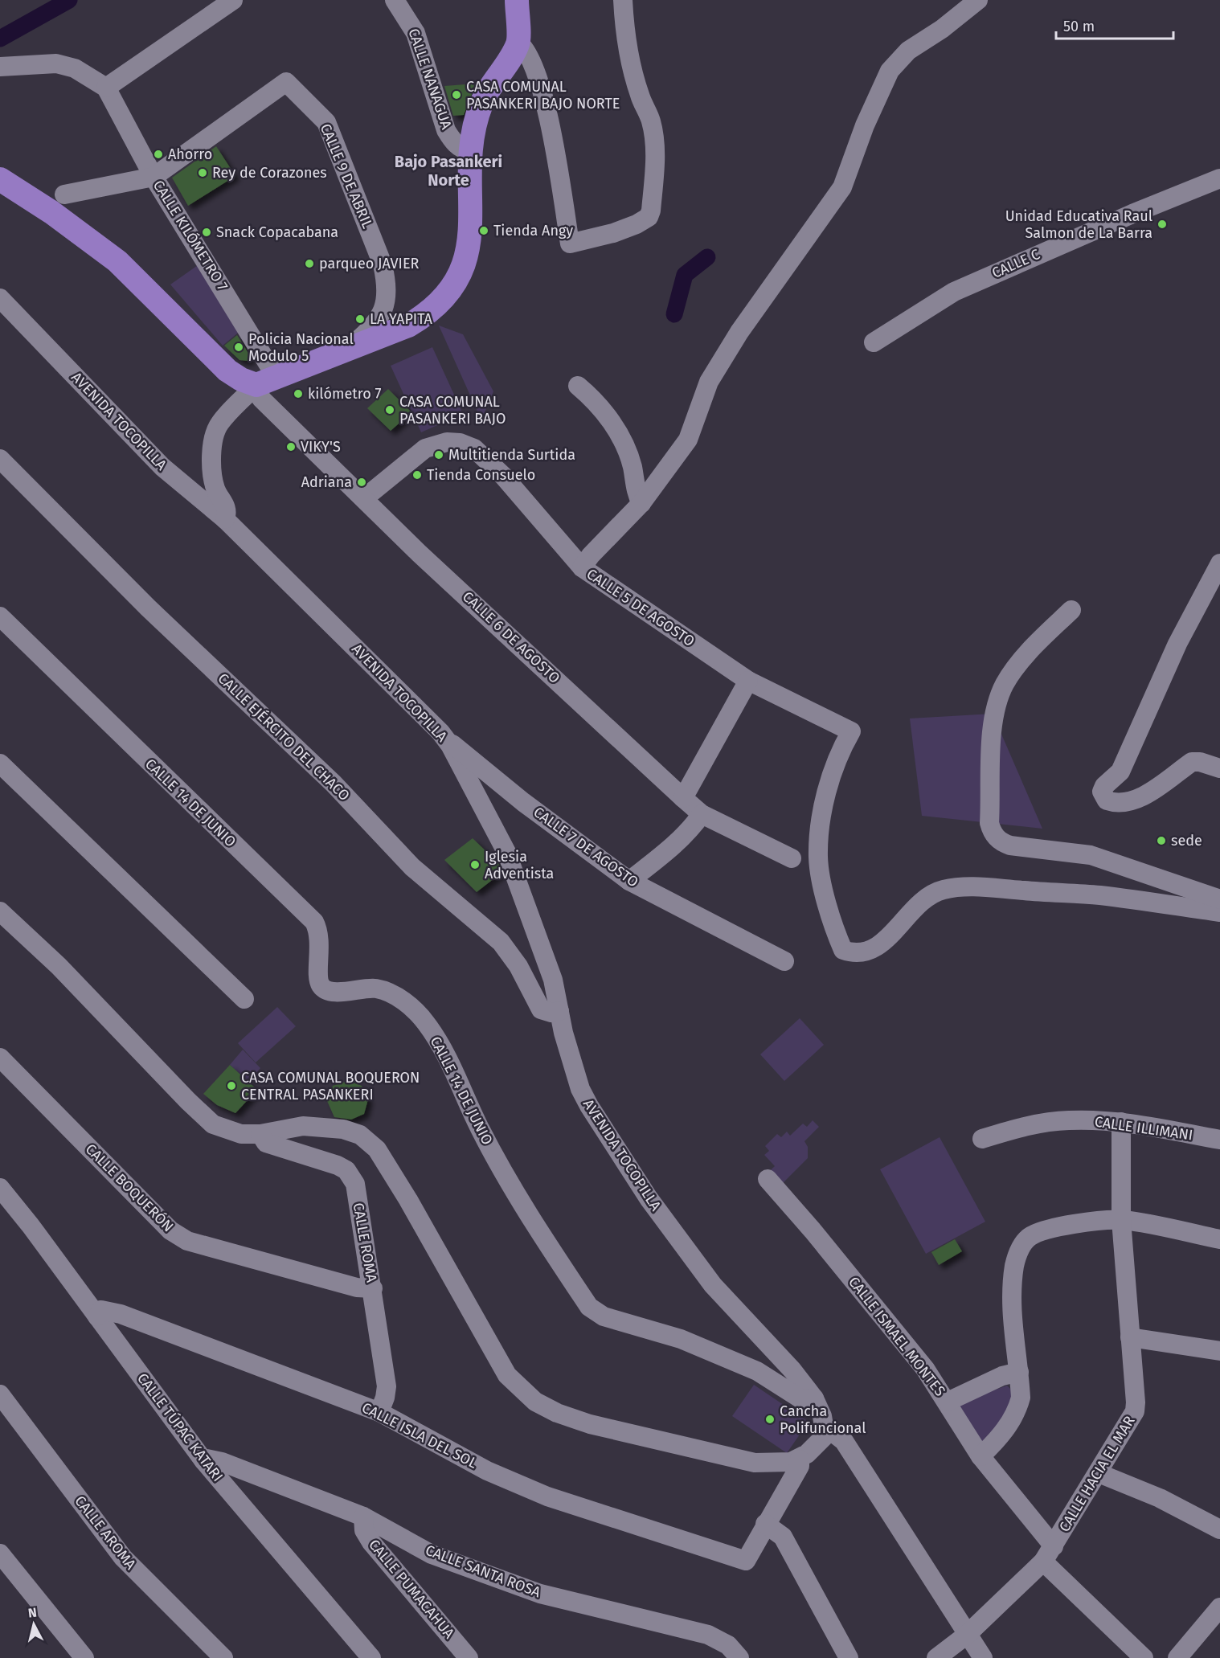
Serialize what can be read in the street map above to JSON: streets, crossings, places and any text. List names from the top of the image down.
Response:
{
  "streets": {
    "street": [
      "CALLE NANAGUA",
      "CALLE 9 DE ABRIL",
      "CALLE KILÓMETRO 7",
      "CALLE C",
      "AVENIDA TOCOPILLA",
      "CALLE 5 DE AGOSTO",
      "CALLE 6 DE AGOSTO",
      "CALLE EJÉRCITO DEL CHACO",
      "CALLE 14 DE JUNIO",
      "CALLE 7 DE AGOSTO",
      "CALLE ILLIMANI",
      "CALLE BOQUERÓN",
      "CALLE ROMA",
      "CALLE ISMAEL MONTES",
      "CALLE TÚPAC KATARI",
      "CALLE ISLA DEL SOL",
      "CALLE HACIA EL MAR",
      "CALLE AROMA",
      "CALLE SANTA ROSA",
      "CALLE PUMACAHUA"
    ]
  },
  "crossings": [
    ["CALLE 9 DE ABRIL", "CALLE KILÓMETRO 7"],
    ["CALLE KILÓMETRO 7", "CALLE 6 DE AGOSTO"],
    ["AVENIDA TOCOPILLA", "CALLE EJÉRCITO DEL CHACO"],
    ["AVENIDA TOCOPILLA", "CALLE 14 DE JUNIO"],
    ["AVENIDA TOCOPILLA", "CALLE 7 DE AGOSTO"],
    ["CALLE 5 DE AGOSTO", "CALLE 6 DE AGOSTO"],
    ["CALLE ILLIMANI", "CALLE HACIA EL MAR"],
    ["CALLE BOQUERÓN", "CALLE ROMA"],
    ["CALLE ROMA", "CALLE ISLA DEL SOL"],
    ["CALLE ISMAEL MONTES", "CALLE HACIA EL MAR"],
    ["CALLE TÚPAC KATARI", "CALLE ISLA DEL SOL"],
    ["CALLE TÚPAC KATARI", "CALLE SANTA ROSA"],
    ["CALLE SANTA ROSA", "CALLE PUMACAHUA"]
  ],
  "districts": ["Bajo Pasankeri Norte"],
  "places": [
    "CASA COMUNAL PASANKERI BAJO NORTE",
    "Ahorro",
    "Rey de Corazones",
    "Unidad Educativa Raul Salmon de La Barra",
    "Tienda Angy",
    "Snack Copacabana",
    "parqueo JAVIER",
    "LA YAPITA",
    "Policia Nacional Modulo 5",
    "kilómetro 7",
    "CASA COMUNAL PASANKERI BAJO",
    "VIKY'S",
    "Multitienda Surtida",
    "Tienda Consuelo",
    "Adriana",
    "sede",
    "Iglesia Adventista",
    "CASA COMUNAL BOQUERON CENTRAL PASANKERI",
    "Cancha Polifuncional"
  ],
  "scale_bar": "50 m",
  "north": "top"
}
